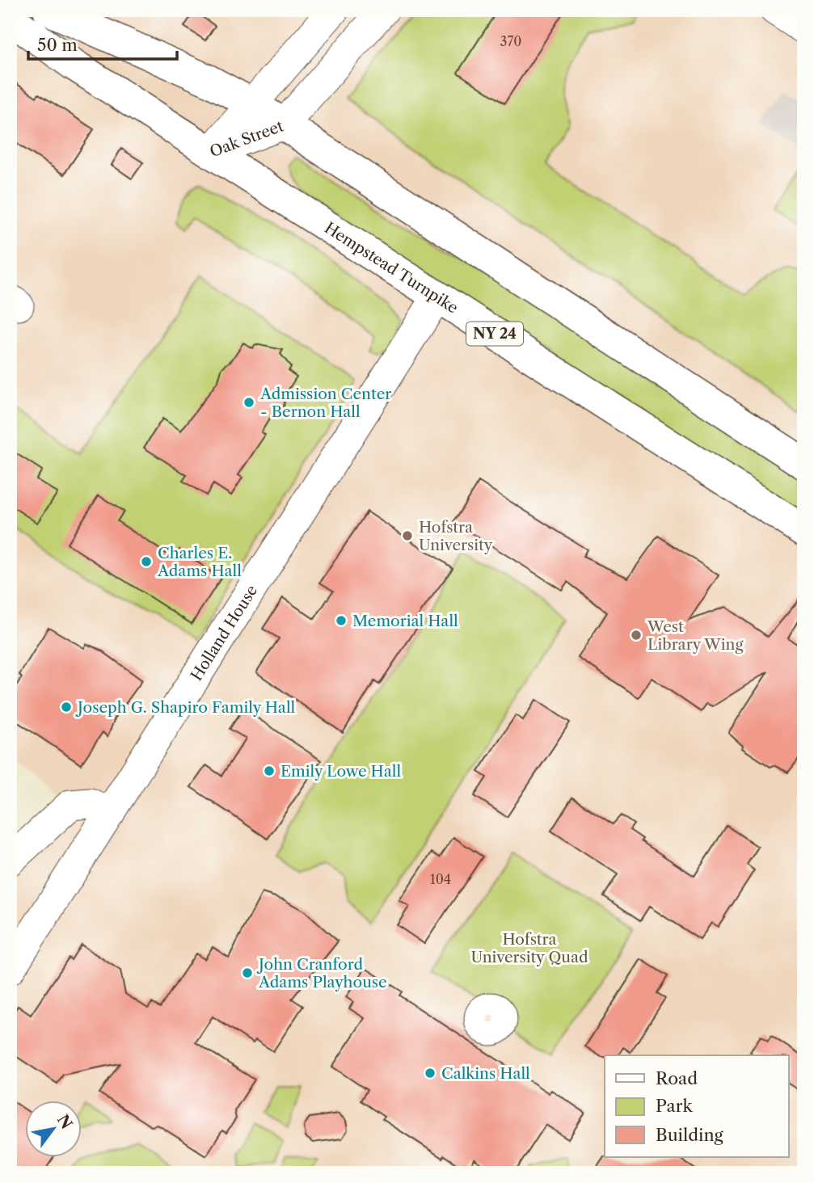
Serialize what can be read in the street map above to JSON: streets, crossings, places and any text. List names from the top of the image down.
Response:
{
  "streets": {
    "main road": ["Hempstead Turnpike", "NY 24"],
    "street": ["Oak Street", "Holland House"]
  },
  "crossings": [
    ["Oak Street", "Hempstead Turnpike"],
    ["Hempstead Turnpike", "Holland House"]
  ],
  "parks": ["Hofstra University Quad"],
  "places": [
    "Admission Center - Bernon Hall",
    "Hofstra University",
    "Charles E. Adams Hall",
    "Memorial Hall",
    "West Library Wing",
    "Joseph G. Shapiro Family Hall",
    "Emily Lowe Hall",
    "John Cranford Adams Playhouse",
    "Calkins Hall"
  ],
  "house_numbers": ["370", "104"],
  "legend": ["Road", "Park", "Building"],
  "scale_bar": "50 m",
  "north": "top right"
}
